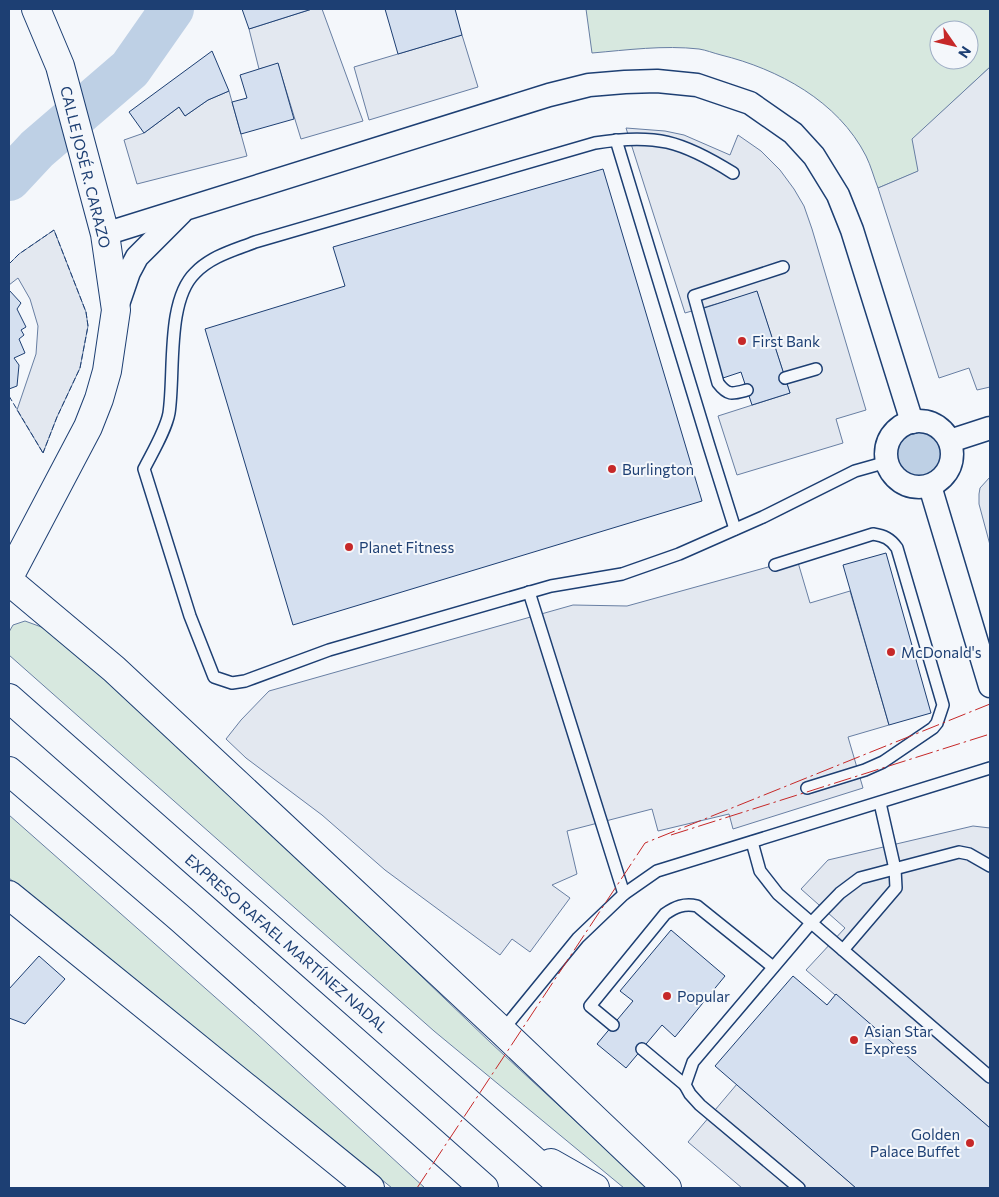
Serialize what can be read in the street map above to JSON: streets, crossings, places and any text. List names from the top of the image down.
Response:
{
  "streets": {
    "main road": ["CALLE JOSÉ R. CARAZO", "EXPRESO RAFAEL MARTÍNEZ NADAL"]
  },
  "places": [
    "First Bank",
    "Burlington",
    "Planet Fitness",
    "McDonald's",
    "Popular",
    "Asian Star Express",
    "Golden Palace Buffet"
  ],
  "north": "bottom right"
}
